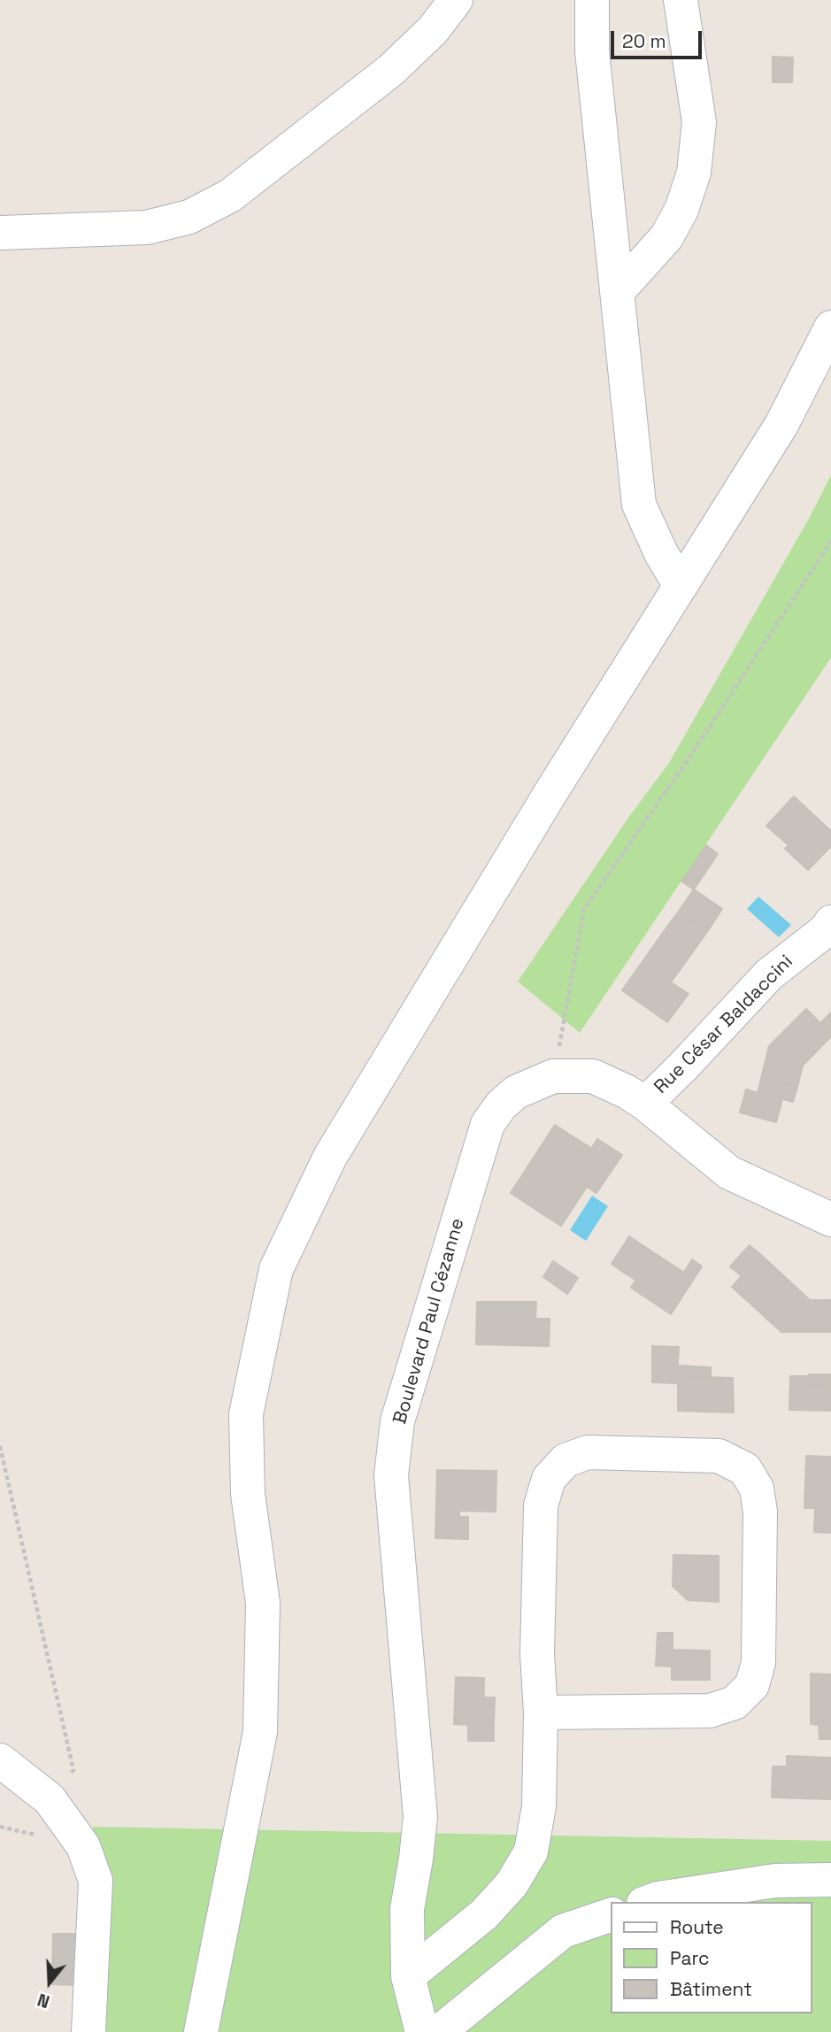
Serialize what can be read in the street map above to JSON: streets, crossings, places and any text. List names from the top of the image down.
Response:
{
  "streets": {
    "street": ["Rue César Baldaccini", "Boulevard Paul Cézanne"]
  },
  "crossings": [
    ["Rue César Baldaccini", "Boulevard Paul Cézanne"]
  ],
  "legend": ["Route", "Parc", "Bâtiment"],
  "scale_bar": "20 m",
  "north": "bottom"
}
